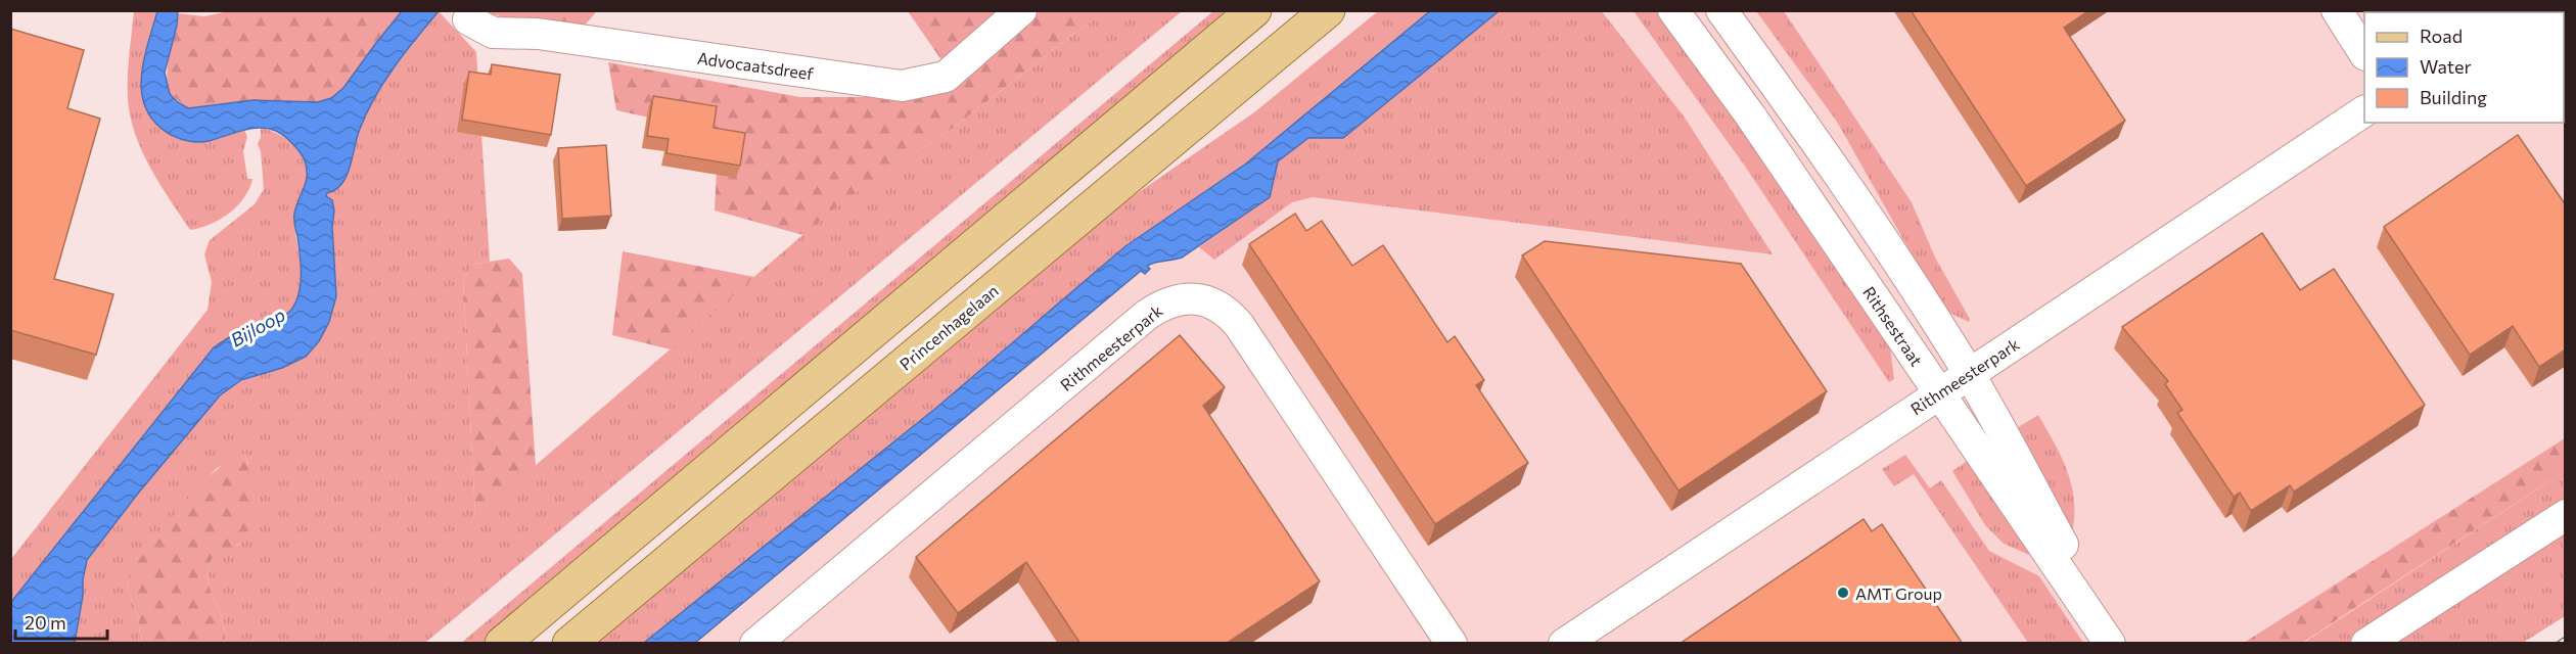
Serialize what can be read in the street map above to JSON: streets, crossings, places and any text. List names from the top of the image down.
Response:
{
  "streets": {
    "main road": ["Princenhagelaan"],
    "street": ["Advocaatsdreef", "Rithsestraat", "Rithmeesterpark"]
  },
  "crossings": [
    ["Rithsestraat", "Rithmeesterpark"]
  ],
  "water": ["Bijloop"],
  "places": ["AMT Group"],
  "legend": ["Road", "Water", "Building"],
  "scale_bar": "20 m"
}
